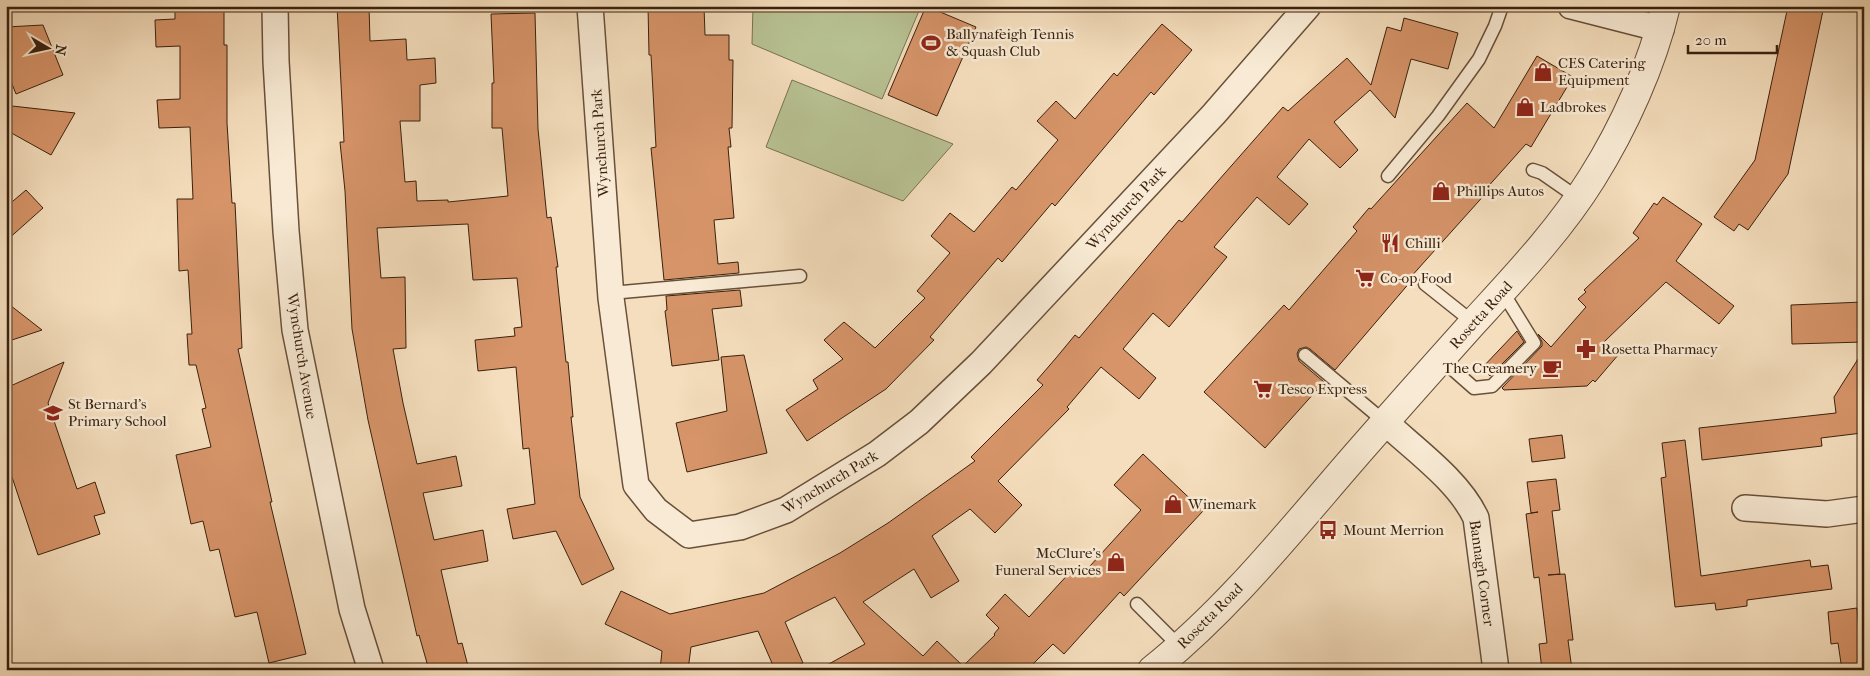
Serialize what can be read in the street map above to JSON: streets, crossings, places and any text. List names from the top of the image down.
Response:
{
  "streets": {
    "street": [
      "Wynchurch Park",
      "Rosetta Road",
      "Wynchurch Avenue",
      "Bannagh Corner"
    ]
  },
  "crossings": [
    ["Rosetta Road", "Bannagh Corner"]
  ],
  "places": {
    "sports": ["Ballynafeigh Tennis & Squash Club"],
    "shop": [
      "CES Catering Equipment",
      "Ladbrokes",
      "Phillips Autos",
      "Winemark",
      "McClure's Funeral Services"
    ],
    "restaurant": ["Chilli"],
    "supermarket": ["Co-op Food", "Tesco Express"],
    "pharmacy": ["Rosetta Pharmacy"],
    "cafe": ["The Creamery"],
    "school or university": ["St Bernard's Primary School"],
    "bus stop": ["Mount Merrion"]
  },
  "scale_bar": "20 m",
  "north": "right"
}
